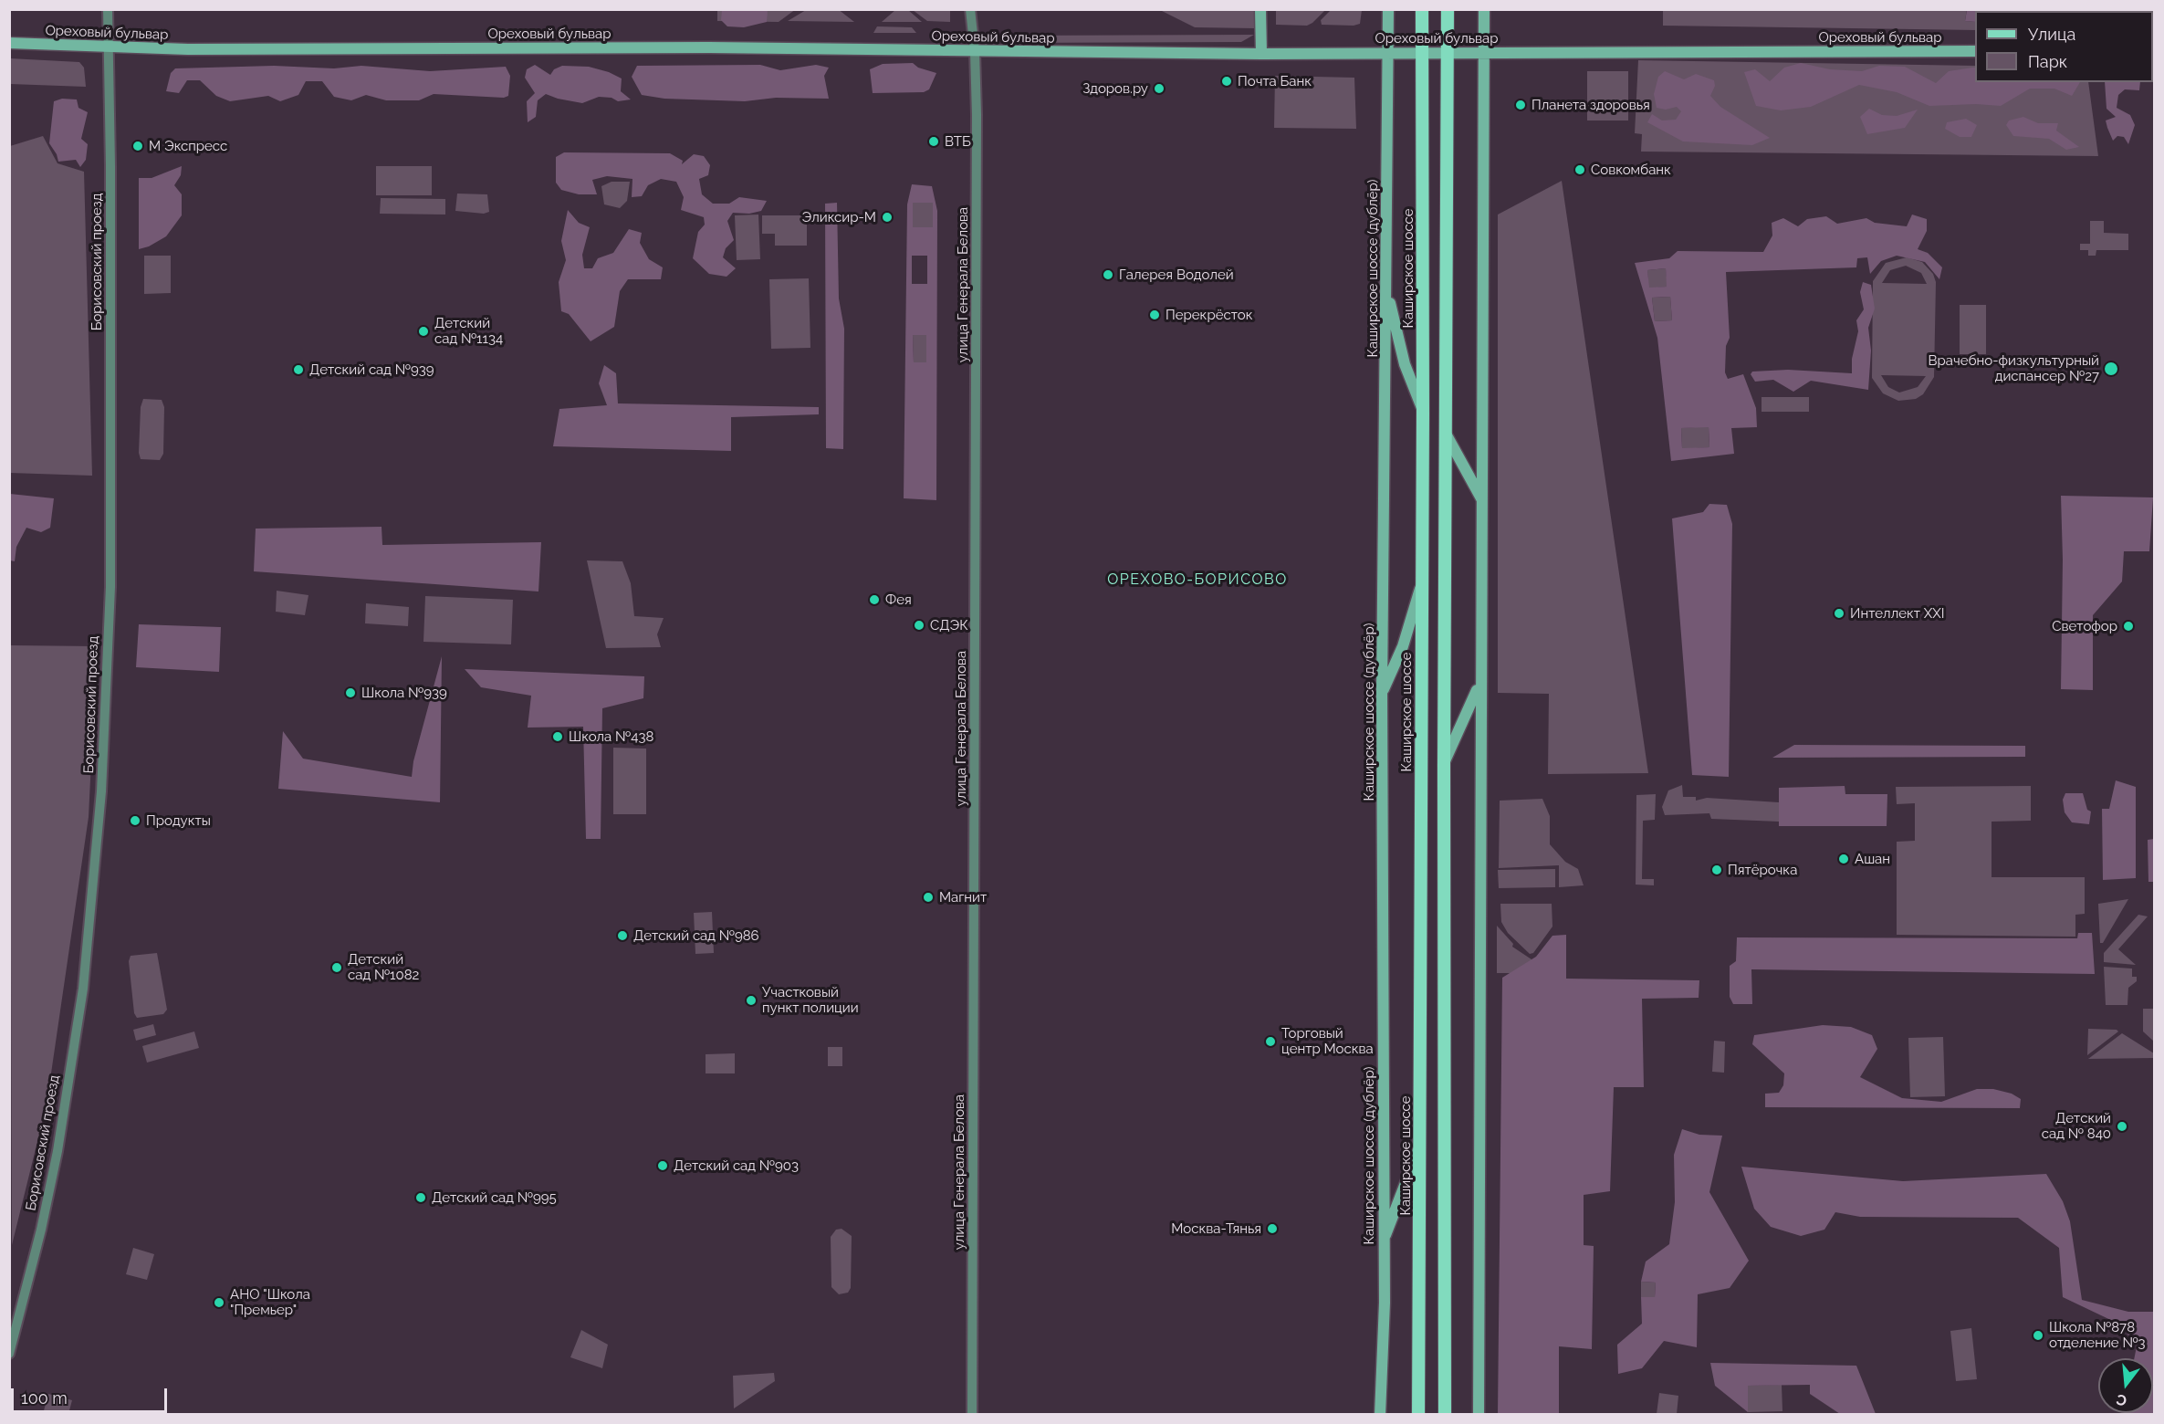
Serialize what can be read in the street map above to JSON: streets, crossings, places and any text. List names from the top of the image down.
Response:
{
  "streets": {
    "main road": ["Ореховый бульвар", "Каширское шоссе (дублёр)", "Каширское шоссе"],
    "street": ["Борисовский проезд", "улица Генерала Белова"]
  },
  "crossings": [
    ["Ореховый бульвар", "Борисовский проезд"],
    ["Ореховый бульвар", "Каширское шоссе (дублёр)"],
    ["Ореховый бульвар", "Каширское шоссе"],
    ["Ореховый бульвар", "улица Генерала Белова"]
  ],
  "districts": ["ОРЕХОВО-БОРИСОВО"],
  "places": [
    "Почта Банк",
    "Здоров.ру",
    "Планета здоровья",
    "ВТБ",
    "М Экспресс",
    "Совкомбанк",
    "Эликсир-М",
    "Галерея Водолей",
    "Перекрёсток",
    "Детский сад №1134",
    "Врачебно-физкультурный диспансер №27",
    "Детский сад №939",
    "Фея",
    "Интеллект XXI",
    "СДЭК",
    "Светофор",
    "Школа №939",
    "Школа №438",
    "Продукты",
    "Ашан",
    "Пятёрочка",
    "Магнит",
    "Детский сад №986",
    "Детский сад №1082",
    "Участковый пункт полиции",
    "Торговый центр Москва",
    "Детский сад № 840",
    "Детский сад №903",
    "Детский сад №995",
    "Москва-Тянья",
    "АНО \"Школа \"Премьер\"",
    "Школа №878 отделение №3"
  ],
  "legend": ["Улица", "Парк"],
  "scale_bar": "100 m",
  "north": "bottom"
}
